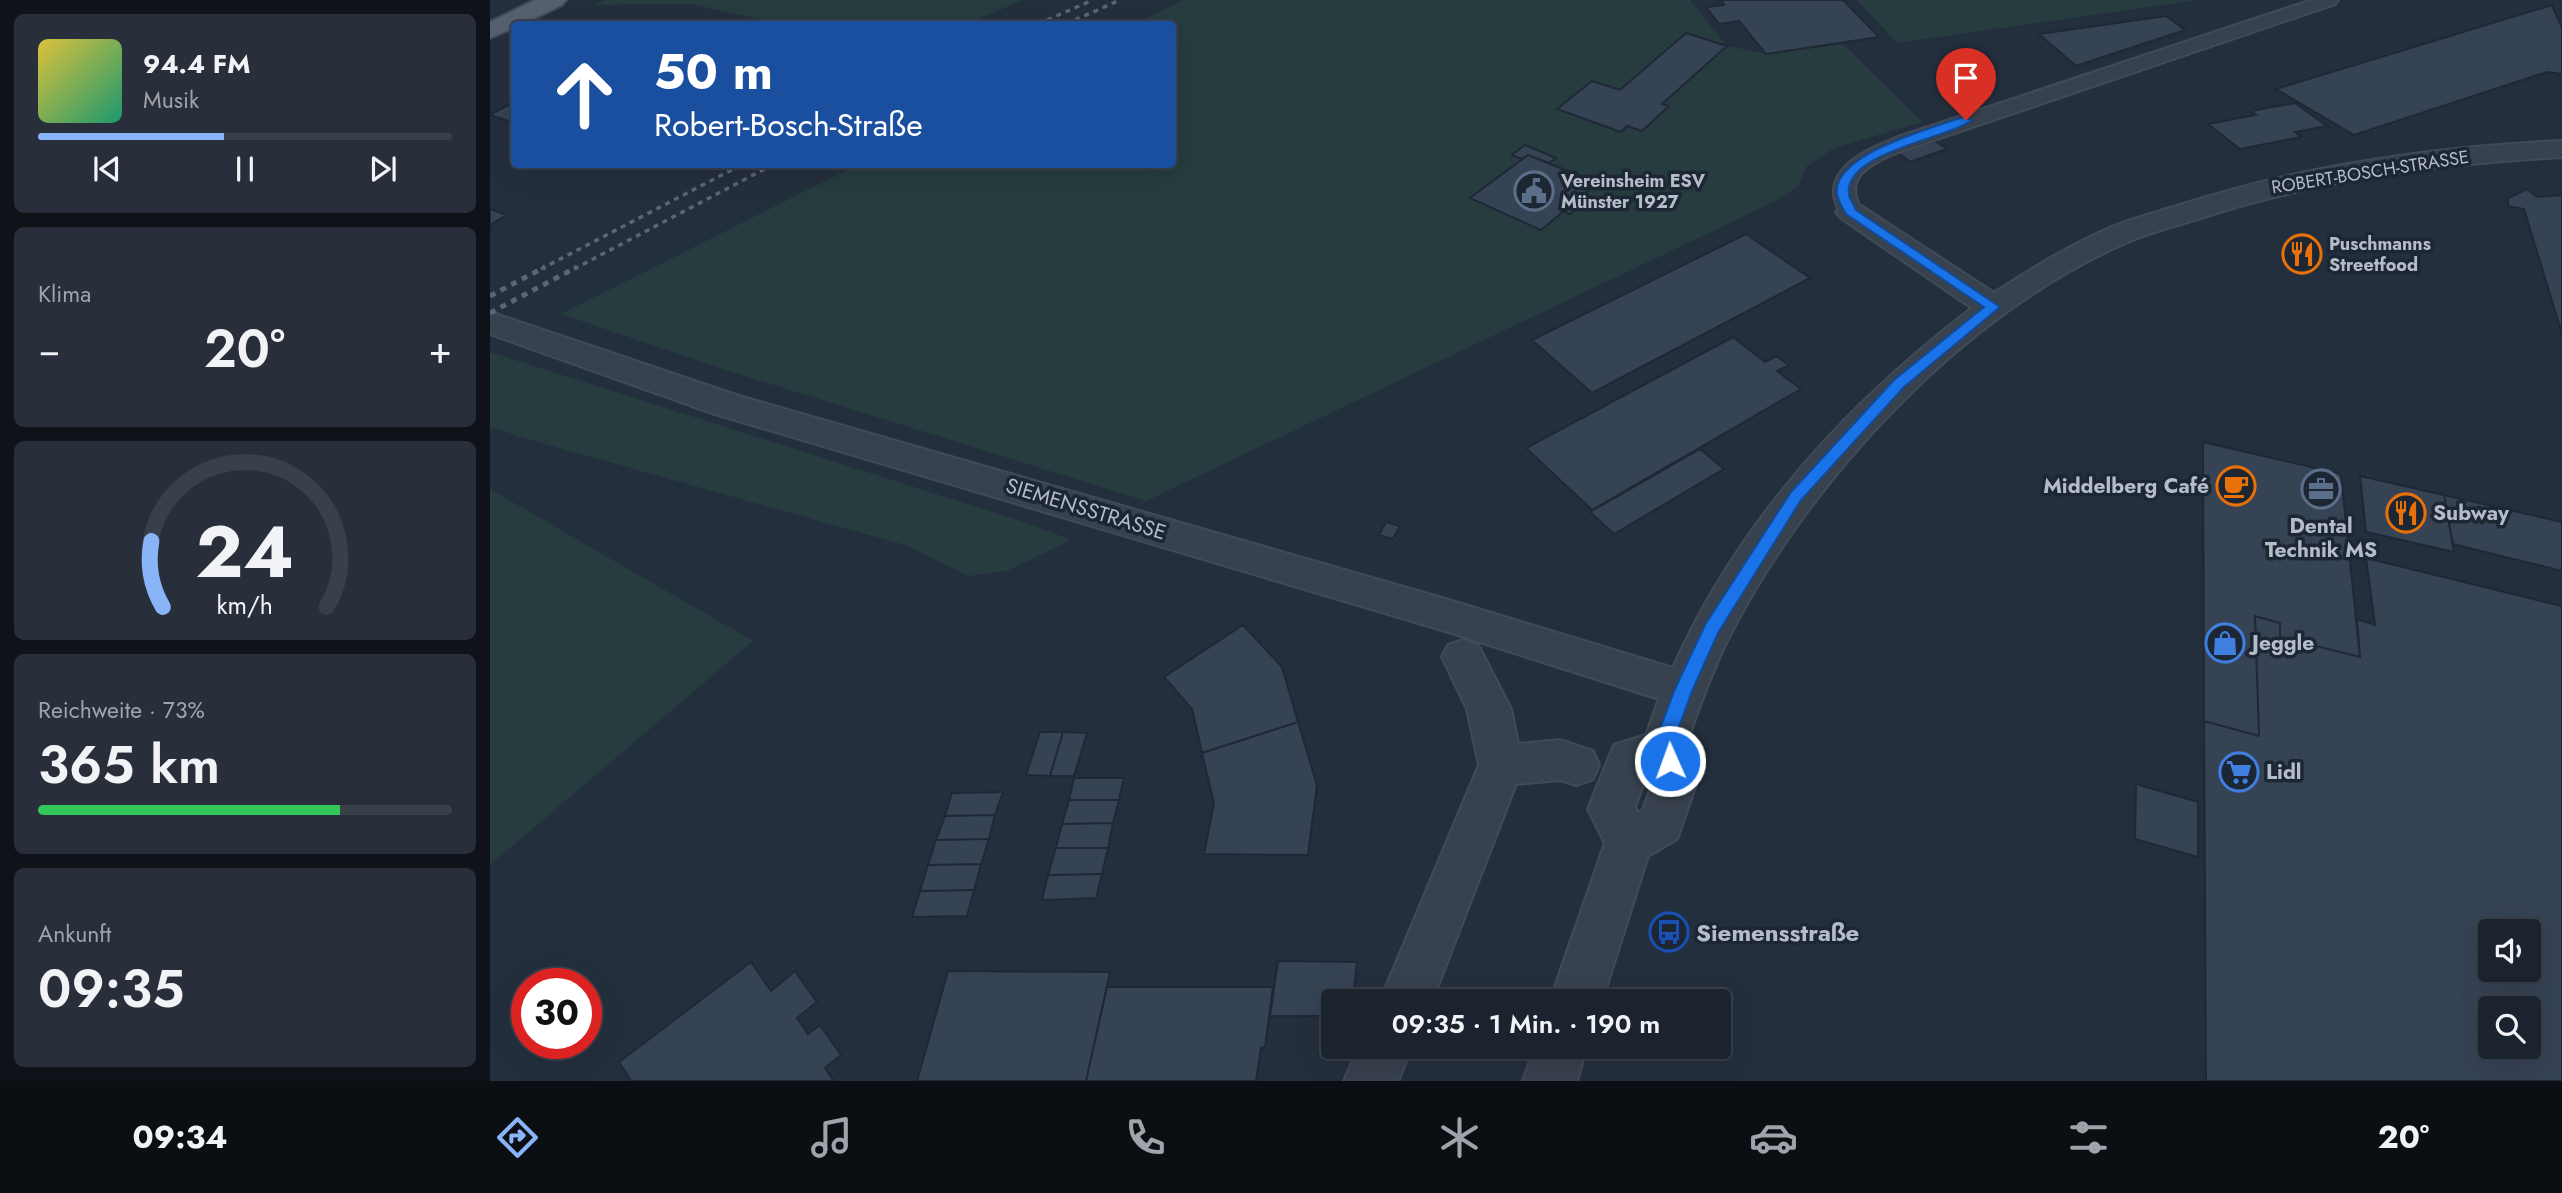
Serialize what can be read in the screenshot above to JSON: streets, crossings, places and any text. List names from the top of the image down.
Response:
{
  "streets": {
    "street": ["ROBERT-BOSCH-STRASSE", "SIEMENSSTRASSE"]
  },
  "crossings": [
    ["ROBERT-BOSCH-STRASSE", "SIEMENSSTRASSE"]
  ],
  "places": {
    "public building": ["Vereinsheim ESV Münster 1927"],
    "restaurant": ["Puschmanns Streetfood", "Subway"],
    "cafe": ["Middelberg Café"],
    "office": ["Dental Technik MS"],
    "shop": ["Jeggle"],
    "supermarket": ["Lidl"],
    "bus stop": ["Siemensstraße"]
  },
  "page": {
    "turn": ["50 m", "Robert-Bosch-Straße"],
    "song": ["94.4 FM", "Musik"],
    "tile": [
      "Klima",
      ["Reichweite · 73%", "365 km"],
      ["Ankunft", "09:35"]
    ],
    "heat": ["−", "20°", "+"],
    "limit": "30",
    "trip": "09:35 · 1 Min. · 190 m",
    "tabs": ["09:34", "20°"],
    "gauge": ["24", "km/h"]
  }
}
